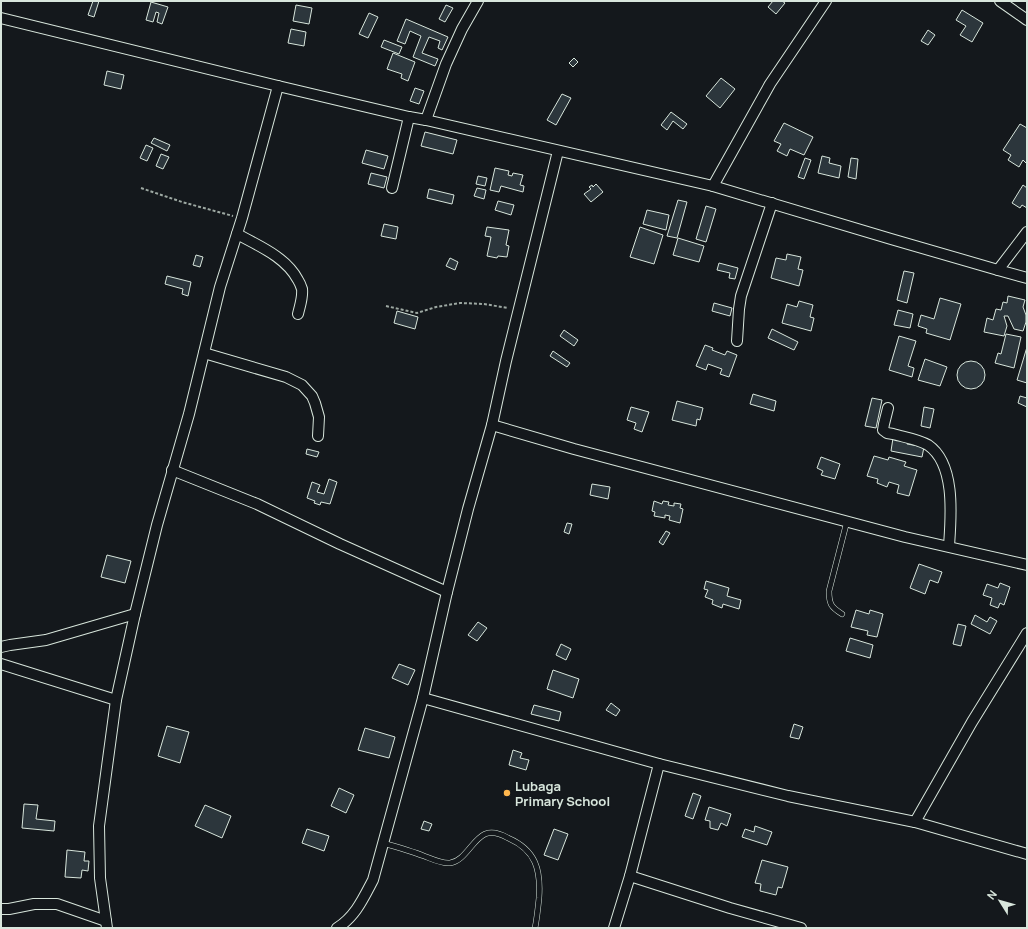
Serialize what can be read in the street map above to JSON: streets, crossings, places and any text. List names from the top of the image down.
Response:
{
  "places": ["Lubaga Primary School"],
  "north": "top left"
}
